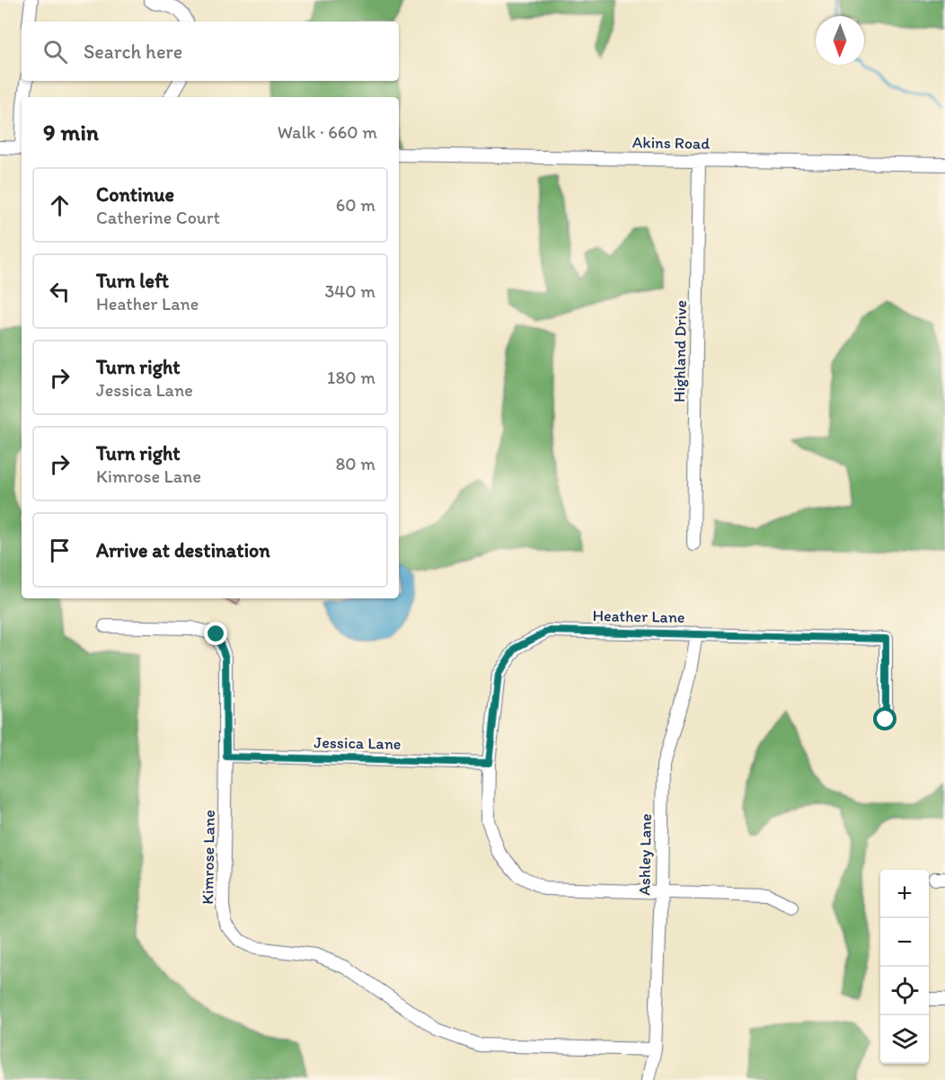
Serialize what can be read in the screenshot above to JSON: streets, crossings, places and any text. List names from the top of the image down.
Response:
{
  "streets": {
    "street": [
      "Akins Road",
      "Highland Drive",
      "Heather Lane",
      "Jessica Lane",
      "Ashley Lane",
      "Kimrose Lane"
    ]
  },
  "crossings": [
    ["Akins Road", "Highland Drive"],
    ["Heather Lane", "Jessica Lane"],
    ["Heather Lane", "Ashley Lane"],
    ["Jessica Lane", "Kimrose Lane"],
    ["Ashley Lane", "Kimrose Lane"]
  ],
  "north": "bottom",
  "page": {
    "search": "Search here",
    "heading": ["9 min", "Walk · 660 m"],
    "list": [
      ["Continue", "Catherine Court", "60 m"],
      ["Turn left", "Heather Lane", "340 m"],
      ["Turn right", "Jessica Lane", "180 m"],
      ["Turn right", "Kimrose Lane", "80 m"],
      "Arrive at destination"
    ],
    "map_buttons": ["+", "−"]
  }
}
